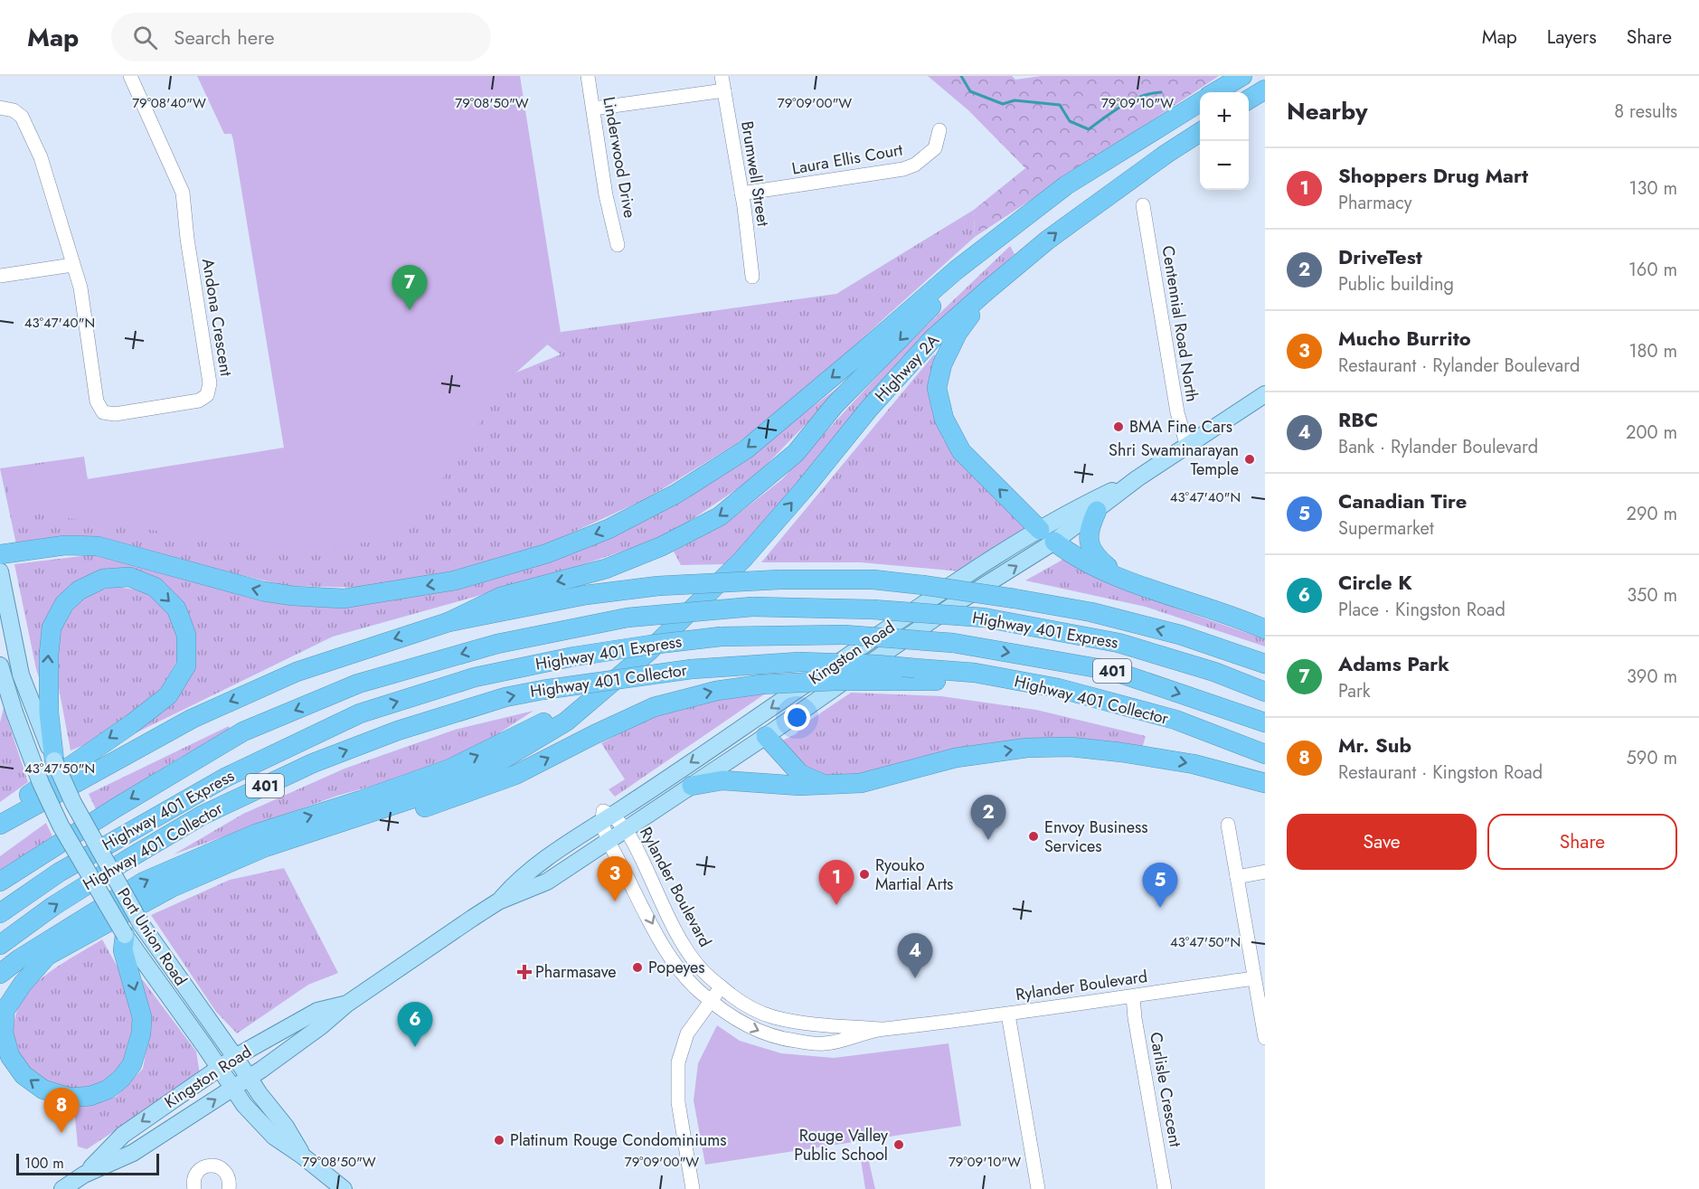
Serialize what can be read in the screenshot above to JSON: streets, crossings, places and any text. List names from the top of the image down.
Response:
{
  "streets": {
    "highway": [
      "Highway 2A",
      "Highway 401 Express",
      "401",
      "Highway 401 Collector"
    ],
    "main road": ["Kingston Road", "Port Union Road"],
    "street": [
      "Linderwood Drive",
      "Laura Ellis Court",
      "Brumwell Street",
      "Andona Crescent",
      "Centennial Road North",
      "Rylander Boulevard",
      "Carlisle Crescent"
    ]
  },
  "crossings": [
    ["Laura Ellis Court", "Brumwell Street"],
    ["Centennial Road North", "Kingston Road"],
    ["Kingston Road", "Rylander Boulevard"],
    ["Kingston Road", "Port Union Road"],
    ["Rylander Boulevard", "Carlisle Crescent"]
  ],
  "places": {
    "other": [
      "BMA Fine Cars",
      "Shri Swaminarayan Temple",
      "Envoy Business Services",
      "Ryouko Martial Arts",
      "Popeyes",
      "Platinum Rouge Condominiums",
      "Rouge Valley Public School"
    ],
    "health": ["Pharmasave"]
  },
  "scale_bar": "100 m",
  "page": {
    "header": "Map",
    "search": "Search here",
    "nav": ["Map", "Layers", "Share"],
    "heading": ["Nearby", "8 results"],
    "map_buttons": ["+", "−"],
    "list": [
      {
        "mark": "1",
        "name": "Shoppers Drug Mart",
        "note": "Pharmacy",
        "value": "130 m"
      },
      {
        "mark": "2",
        "name": "DriveTest",
        "note": "Public building",
        "value": "160 m"
      },
      {
        "mark": "3",
        "name": "Mucho Burrito",
        "note": "Restaurant · Rylander Boulevard",
        "value": "180 m"
      },
      {
        "mark": "4",
        "name": "RBC",
        "note": "Bank · Rylander Boulevard",
        "value": "200 m"
      },
      {
        "mark": "5",
        "name": "Canadian Tire",
        "note": "Supermarket",
        "value": "290 m"
      },
      {
        "mark": "6",
        "name": "Circle K",
        "note": "Place · Kingston Road",
        "value": "350 m"
      },
      {
        "mark": "7",
        "name": "Adams Park",
        "note": "Park",
        "value": "390 m"
      },
      {
        "mark": "8",
        "name": "Mr. Sub",
        "note": "Restaurant · Kingston Road",
        "value": "590 m"
      }
    ],
    "pins": [
      "7",
      "2",
      "3",
      "1",
      "5",
      "4",
      "6",
      "8"
    ],
    "buttons": ["Save", "Share"],
    "scale": "100 m"
  },
  "coordinates": [
    "79°08'40\"W",
    "79°08'50\"W",
    "79°09'00\"W",
    "79°09'10\"W",
    "43°47'40\"N",
    "43°47'50\"N"
  ]
}
